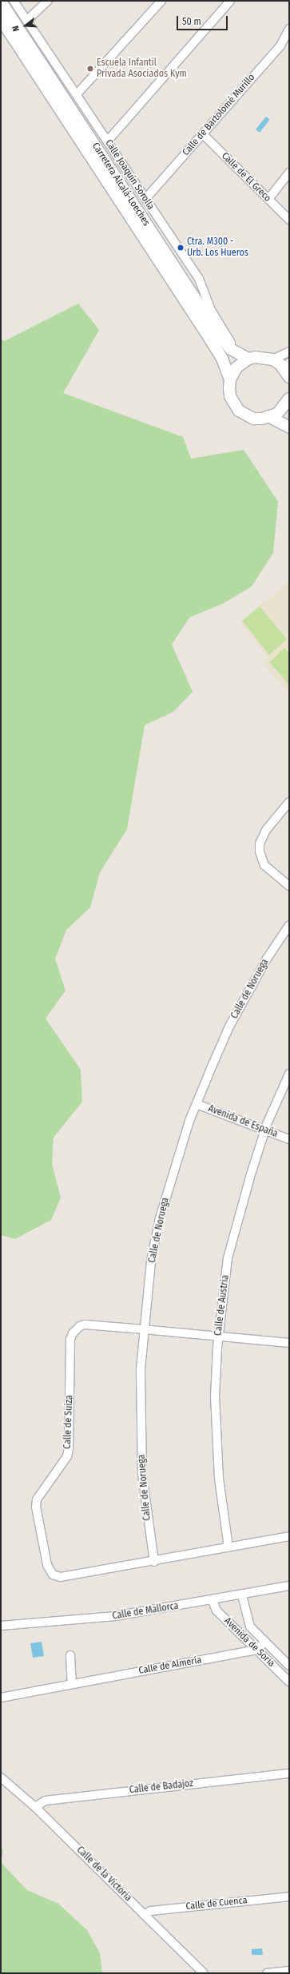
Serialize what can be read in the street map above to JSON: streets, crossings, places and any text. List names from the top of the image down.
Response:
{
  "streets": {
    "main road": ["Carretera Alcalá-Loeches"],
    "street": [
      "Calle de Bartolomé Murillo",
      "Calle Joaquín Sorolla",
      "Calle de El Greco",
      "Calle de Noruega",
      "Avenida de España",
      "Calle de Austria",
      "Calle de Suiza",
      "Calle de Mallorca",
      "Avenida de Soria",
      "Calle de Almería",
      "Calle de Badajoz",
      "Calle de la Victoria",
      "Calle de Cuenca"
    ]
  },
  "crossings": [
    ["Calle de Bartolomé Murillo", "Calle Joaquín Sorolla"],
    ["Calle de Bartolomé Murillo", "Calle de El Greco"],
    ["Calle Joaquín Sorolla", "Carretera Alcalá-Loeches"],
    ["Calle de Noruega", "Avenida de España"],
    ["Calle de Noruega", "Calle de Suiza"],
    ["Avenida de España", "Calle de Austria"],
    ["Calle de Austria", "Calle de Suiza"],
    ["Calle de Mallorca", "Avenida de Soria"],
    ["Avenida de Soria", "Calle de Almería"],
    ["Calle de Badajoz", "Calle de la Victoria"],
    ["Calle de la Victoria", "Calle de Cuenca"]
  ],
  "places": ["Escuela Infantil Privada Asociados Kym", "Ctra. M300 - Urb. Los Hueros"],
  "scale_bar": "50 m",
  "north": "left"
}
